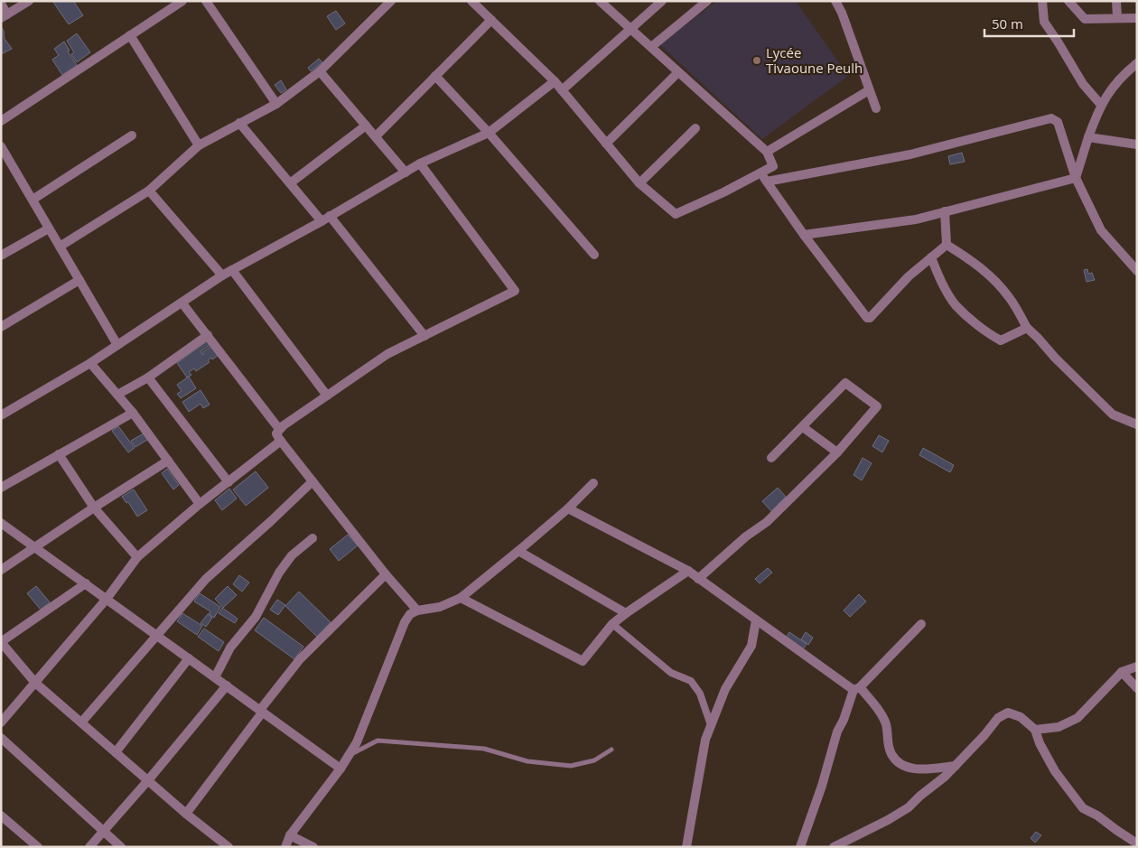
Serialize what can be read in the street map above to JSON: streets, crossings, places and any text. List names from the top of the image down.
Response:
{
  "places": ["Lycée Tivaoune Peulh"],
  "scale_bar": "50 m"
}
